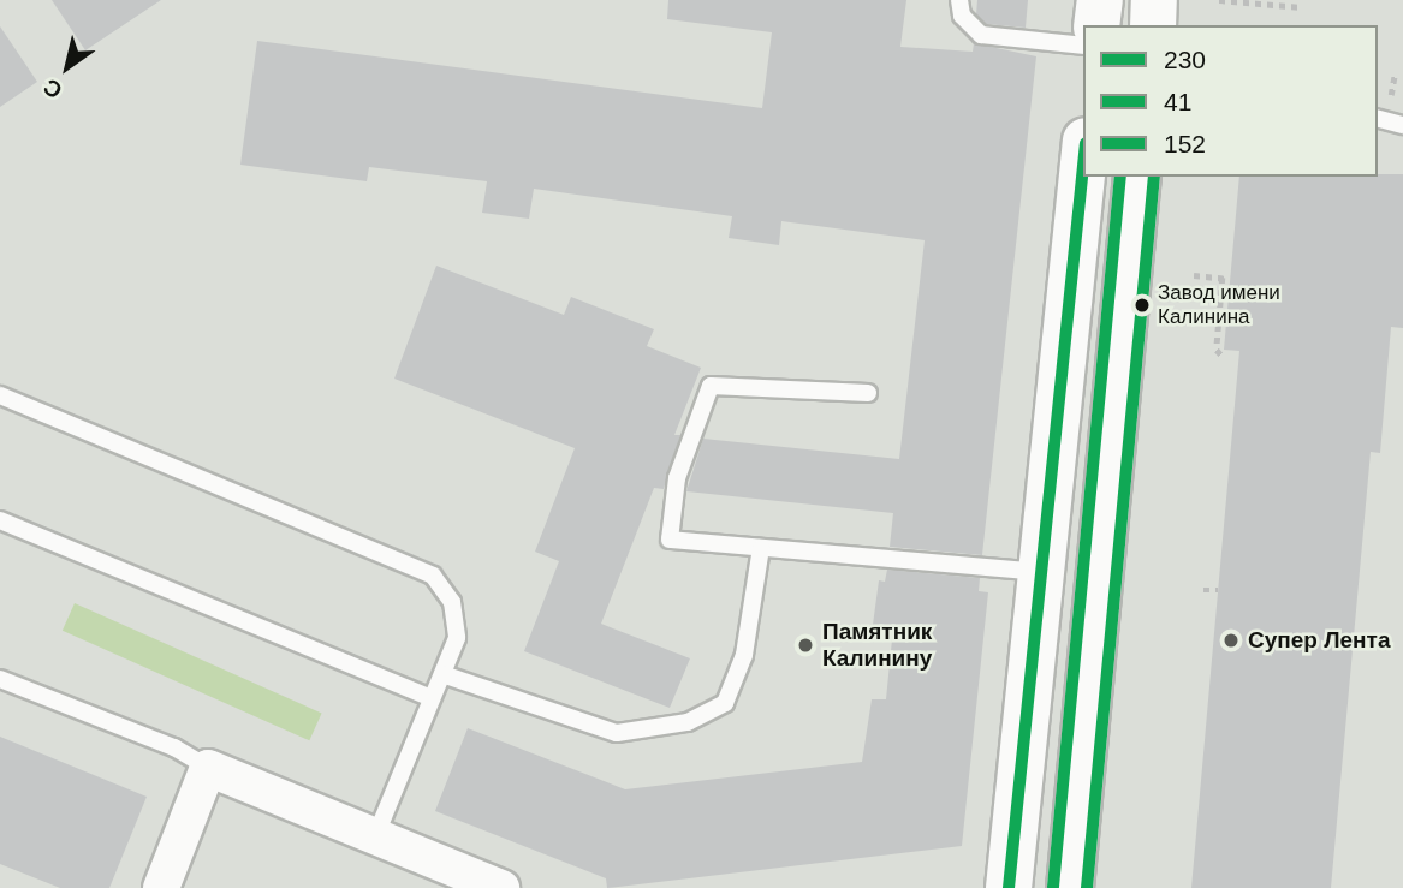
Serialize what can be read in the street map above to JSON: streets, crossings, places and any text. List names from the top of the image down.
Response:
{
  "places": ["Завод имени Калинина", "Супер Лента", "Памятник Калинину"],
  "lines": ["transit line 230", "transit line 41", "transit line 152"],
  "legend": ["230", "41", "152"],
  "north": "bottom left"
}
